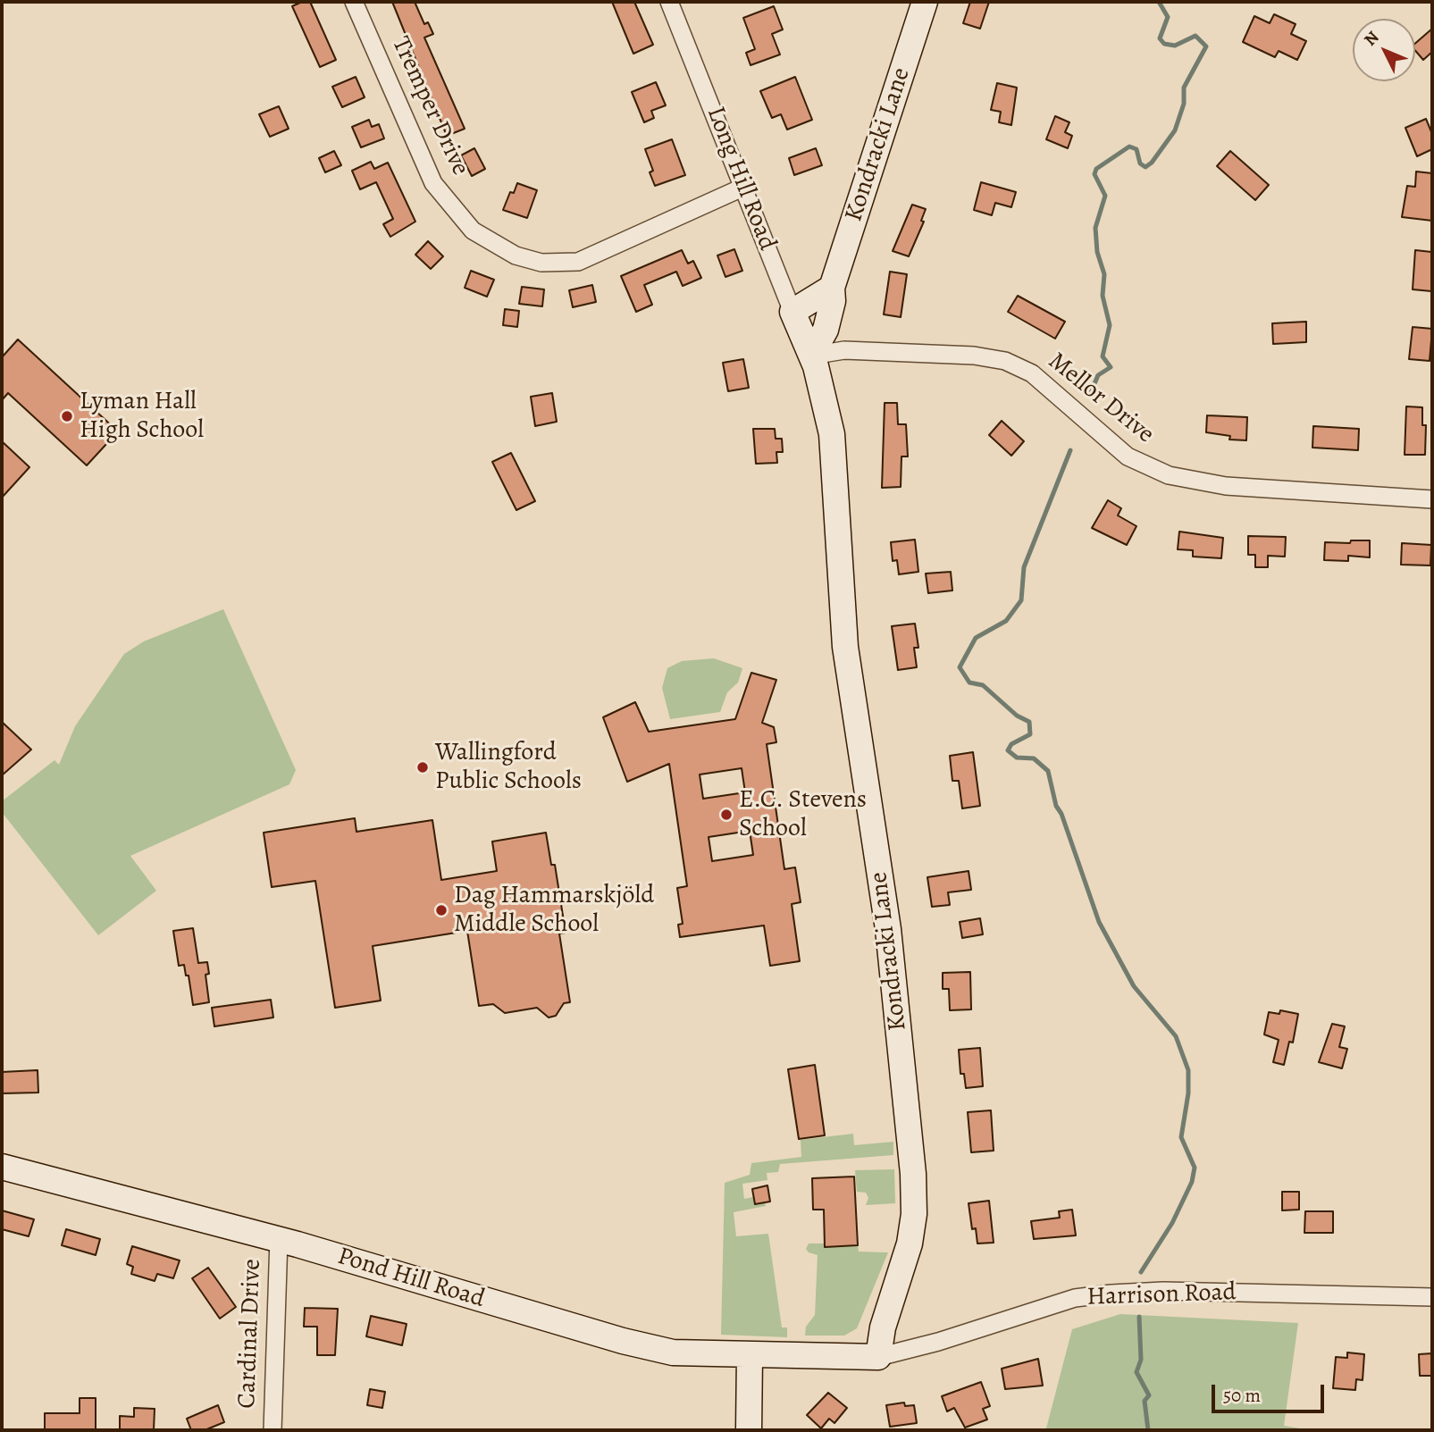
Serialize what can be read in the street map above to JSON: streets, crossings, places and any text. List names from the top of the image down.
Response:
{
  "streets": {
    "main road": [
      "Kondracki Lane",
      "Long Hill Road",
      "Pond Hill Road",
      "Harrison Road"
    ],
    "street": ["Tremper Drive", "Mellor Drive", "Cardinal Drive"]
  },
  "crossings": [
    ["Tremper Drive", "Long Hill Road"],
    ["Kondracki Lane", "Long Hill Road"],
    ["Kondracki Lane", "Mellor Drive"],
    ["Kondracki Lane", "Harrison Road"],
    ["Long Hill Road", "Mellor Drive"],
    ["Pond Hill Road", "Harrison Road"],
    ["Pond Hill Road", "Cardinal Drive"]
  ],
  "places": [
    "Lyman Hall High School",
    "Wallingford Public Schools",
    "E.C. Stevens School",
    "Dag Hammarskjöld Middle School"
  ],
  "scale_bar": "50 m",
  "north": "top left"
}
